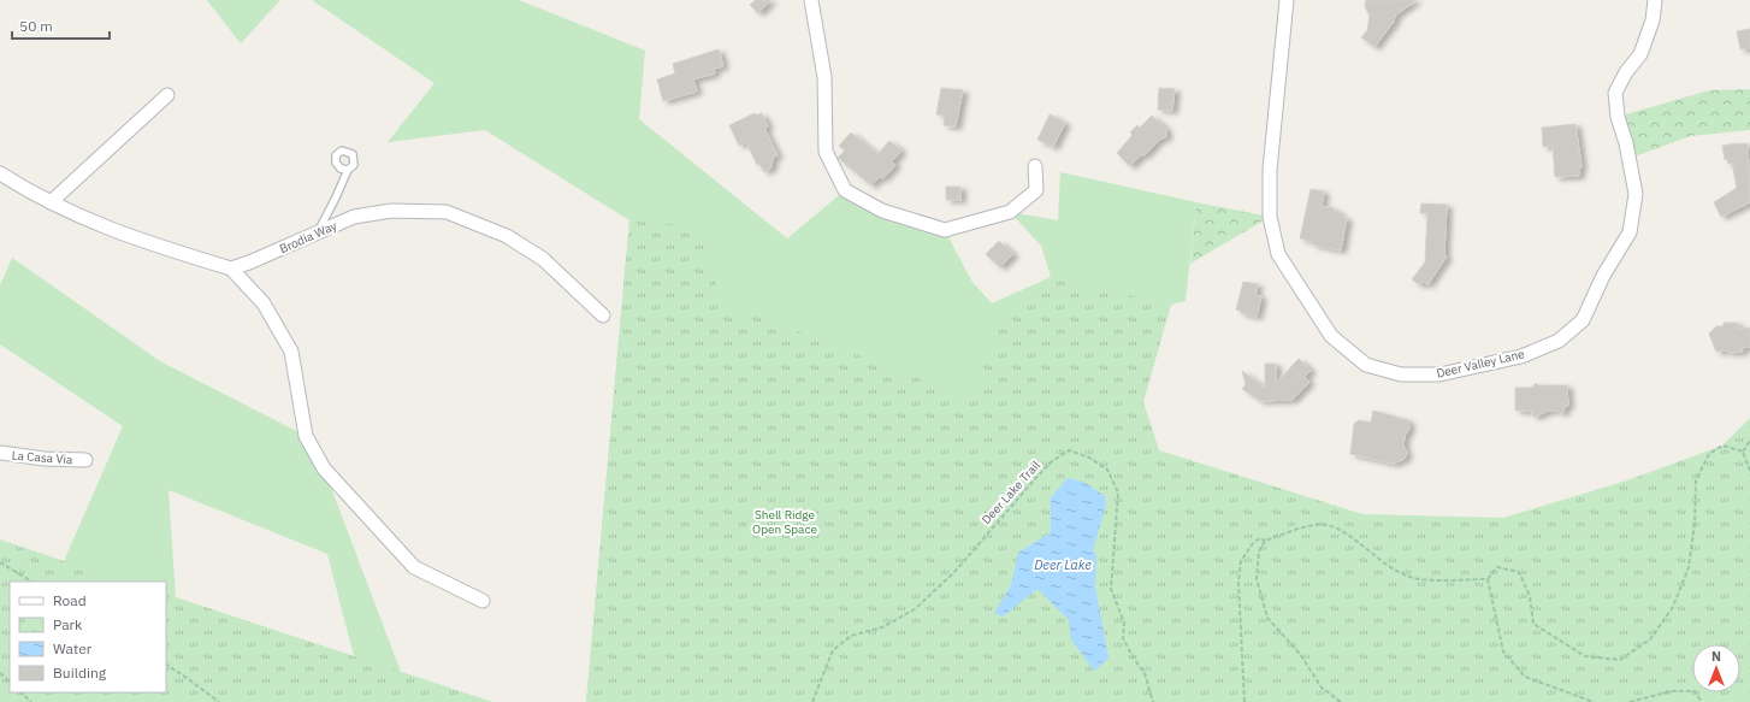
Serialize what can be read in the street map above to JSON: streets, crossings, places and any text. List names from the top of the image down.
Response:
{
  "streets": {
    "street": ["Brodia Way", "Deer Valley Lane", "La Casa Via"],
    "path": ["Deer Lake Trail"]
  },
  "water": ["Deer Lake"],
  "parks": ["Shell Ridge Open Space"],
  "legend": [
    "Road",
    "Park",
    "Water",
    "Building"
  ],
  "scale_bar": "50 m",
  "north": "top"
}
